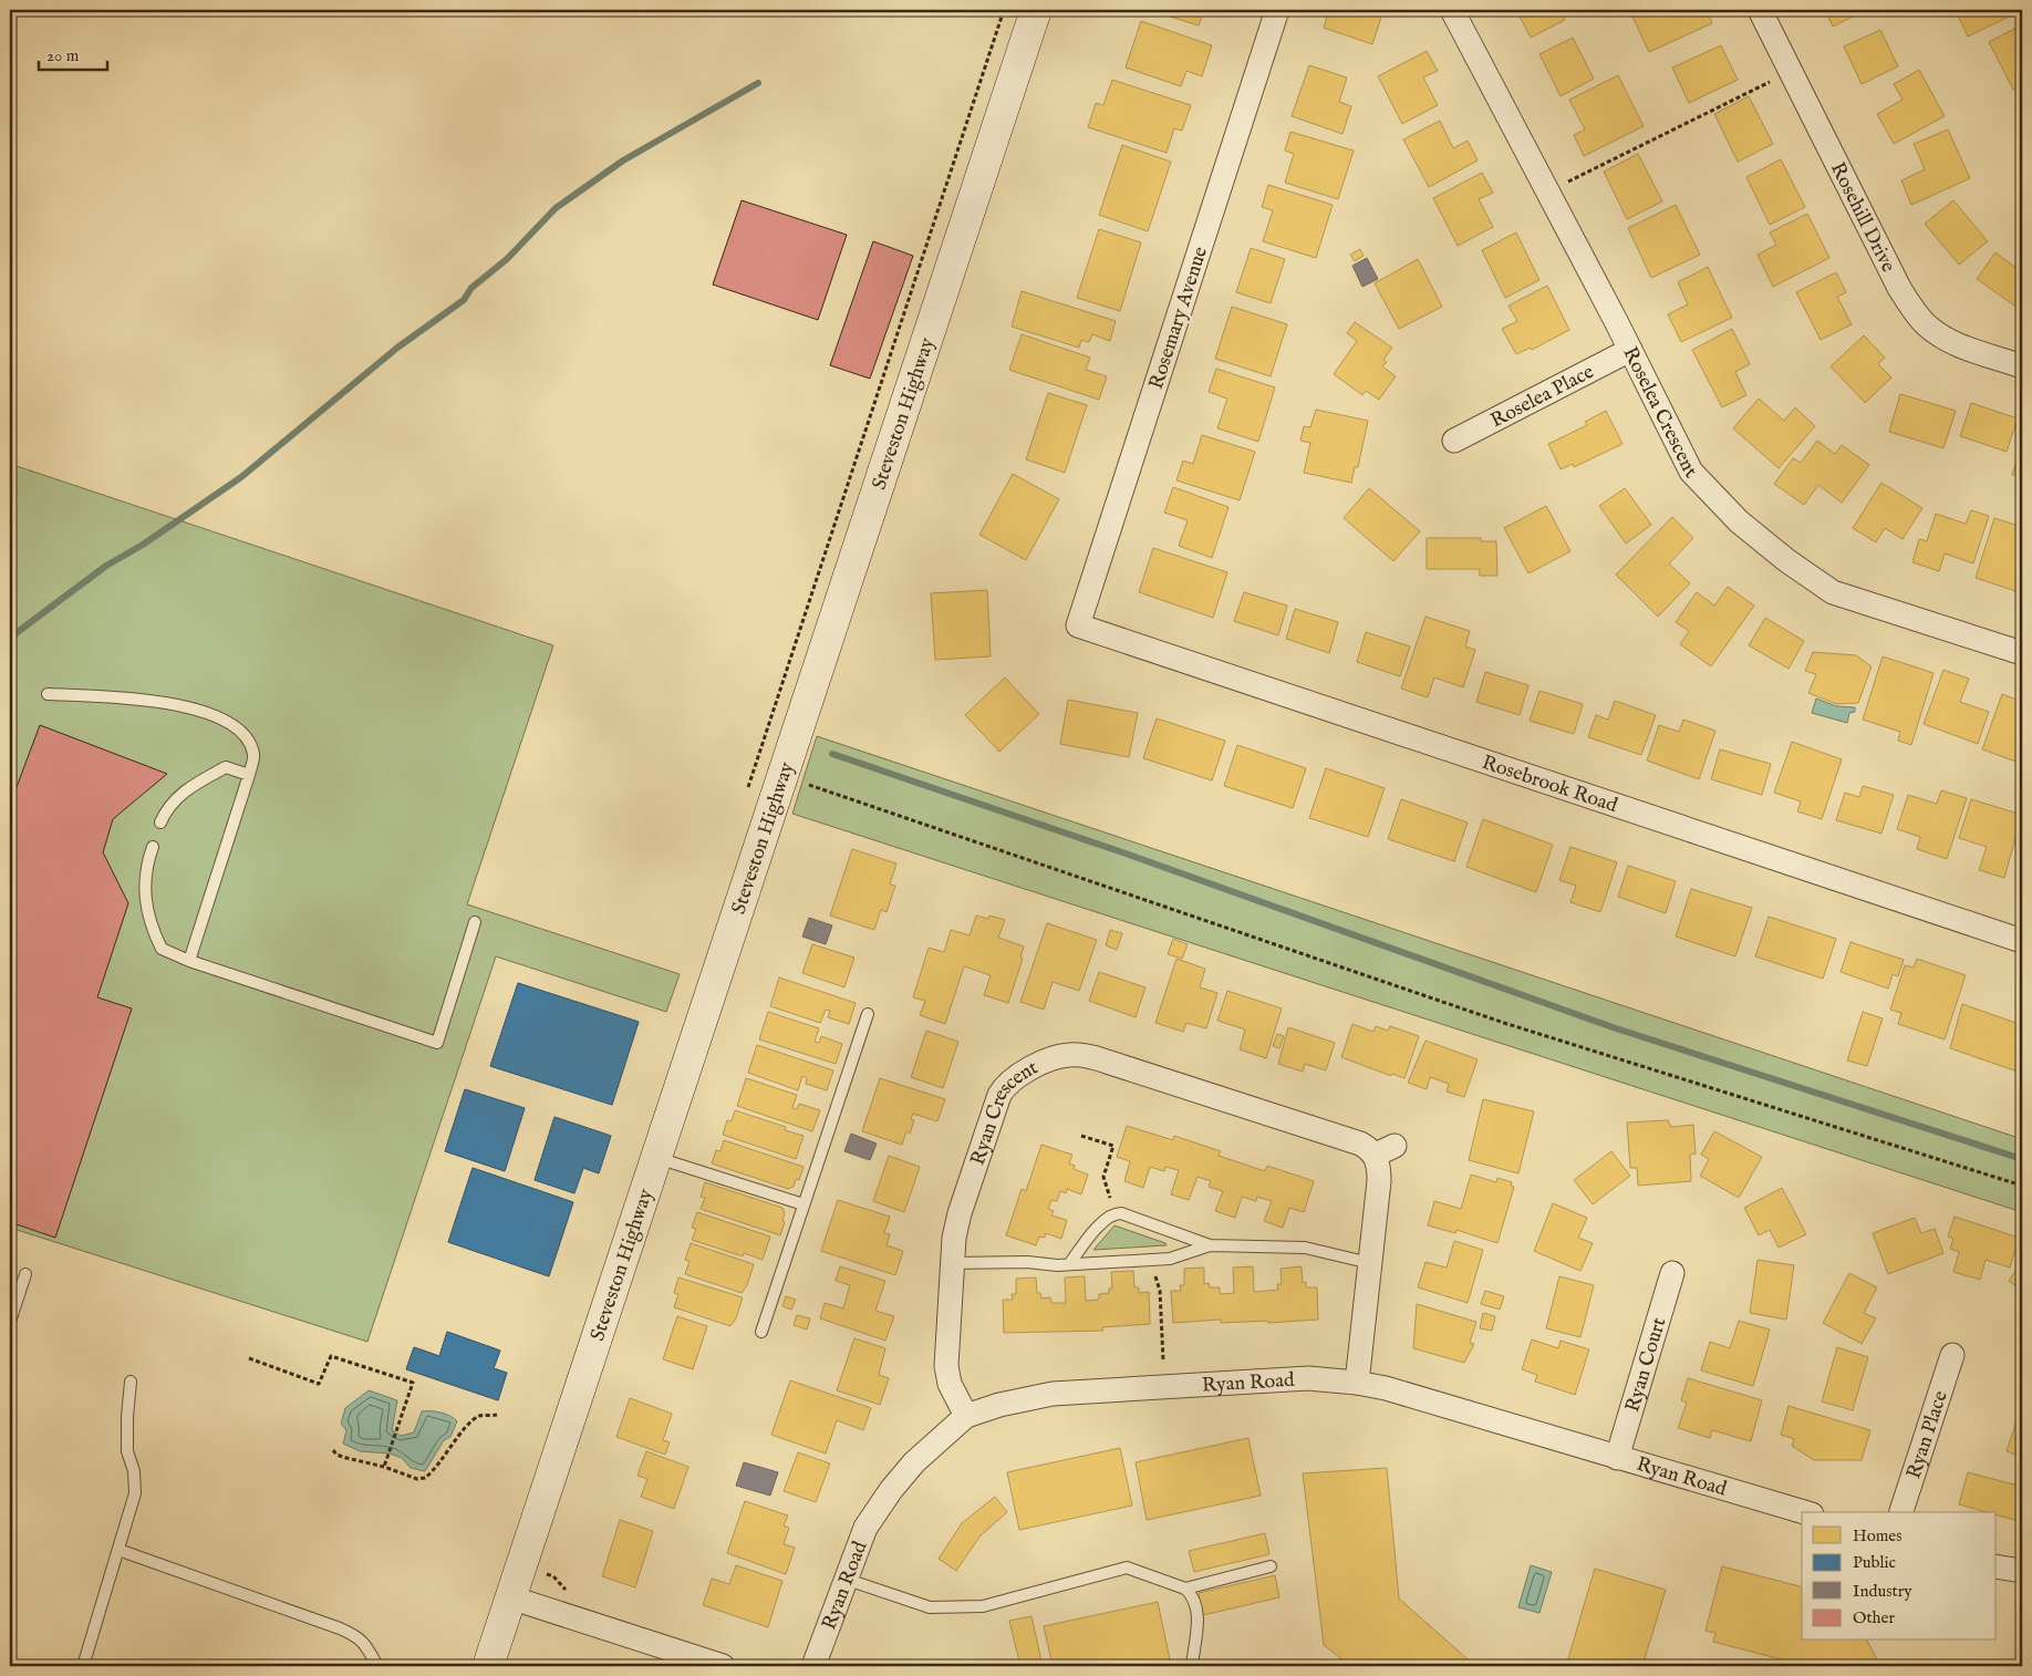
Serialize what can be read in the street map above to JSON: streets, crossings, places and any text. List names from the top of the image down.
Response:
{
  "streets": {
    "main road": ["Steveston Highway"],
    "street": [
      "Rosehill Drive",
      "Rosemary Avenue",
      "Roselea Place",
      "Roselea Crescent",
      "Rosebrook Road",
      "Ryan Crescent",
      "Ryan Court",
      "Ryan Road",
      "Ryan Place"
    ]
  },
  "crossings": [
    ["Rosemary Avenue", "Rosebrook Road"],
    ["Roselea Place", "Roselea Crescent"],
    ["Ryan Crescent", "Ryan Road"],
    ["Ryan Court", "Ryan Road"]
  ],
  "legend": [
    "Homes",
    "Public",
    "Industry",
    "Other"
  ],
  "scale_bar": "20 m"
}
